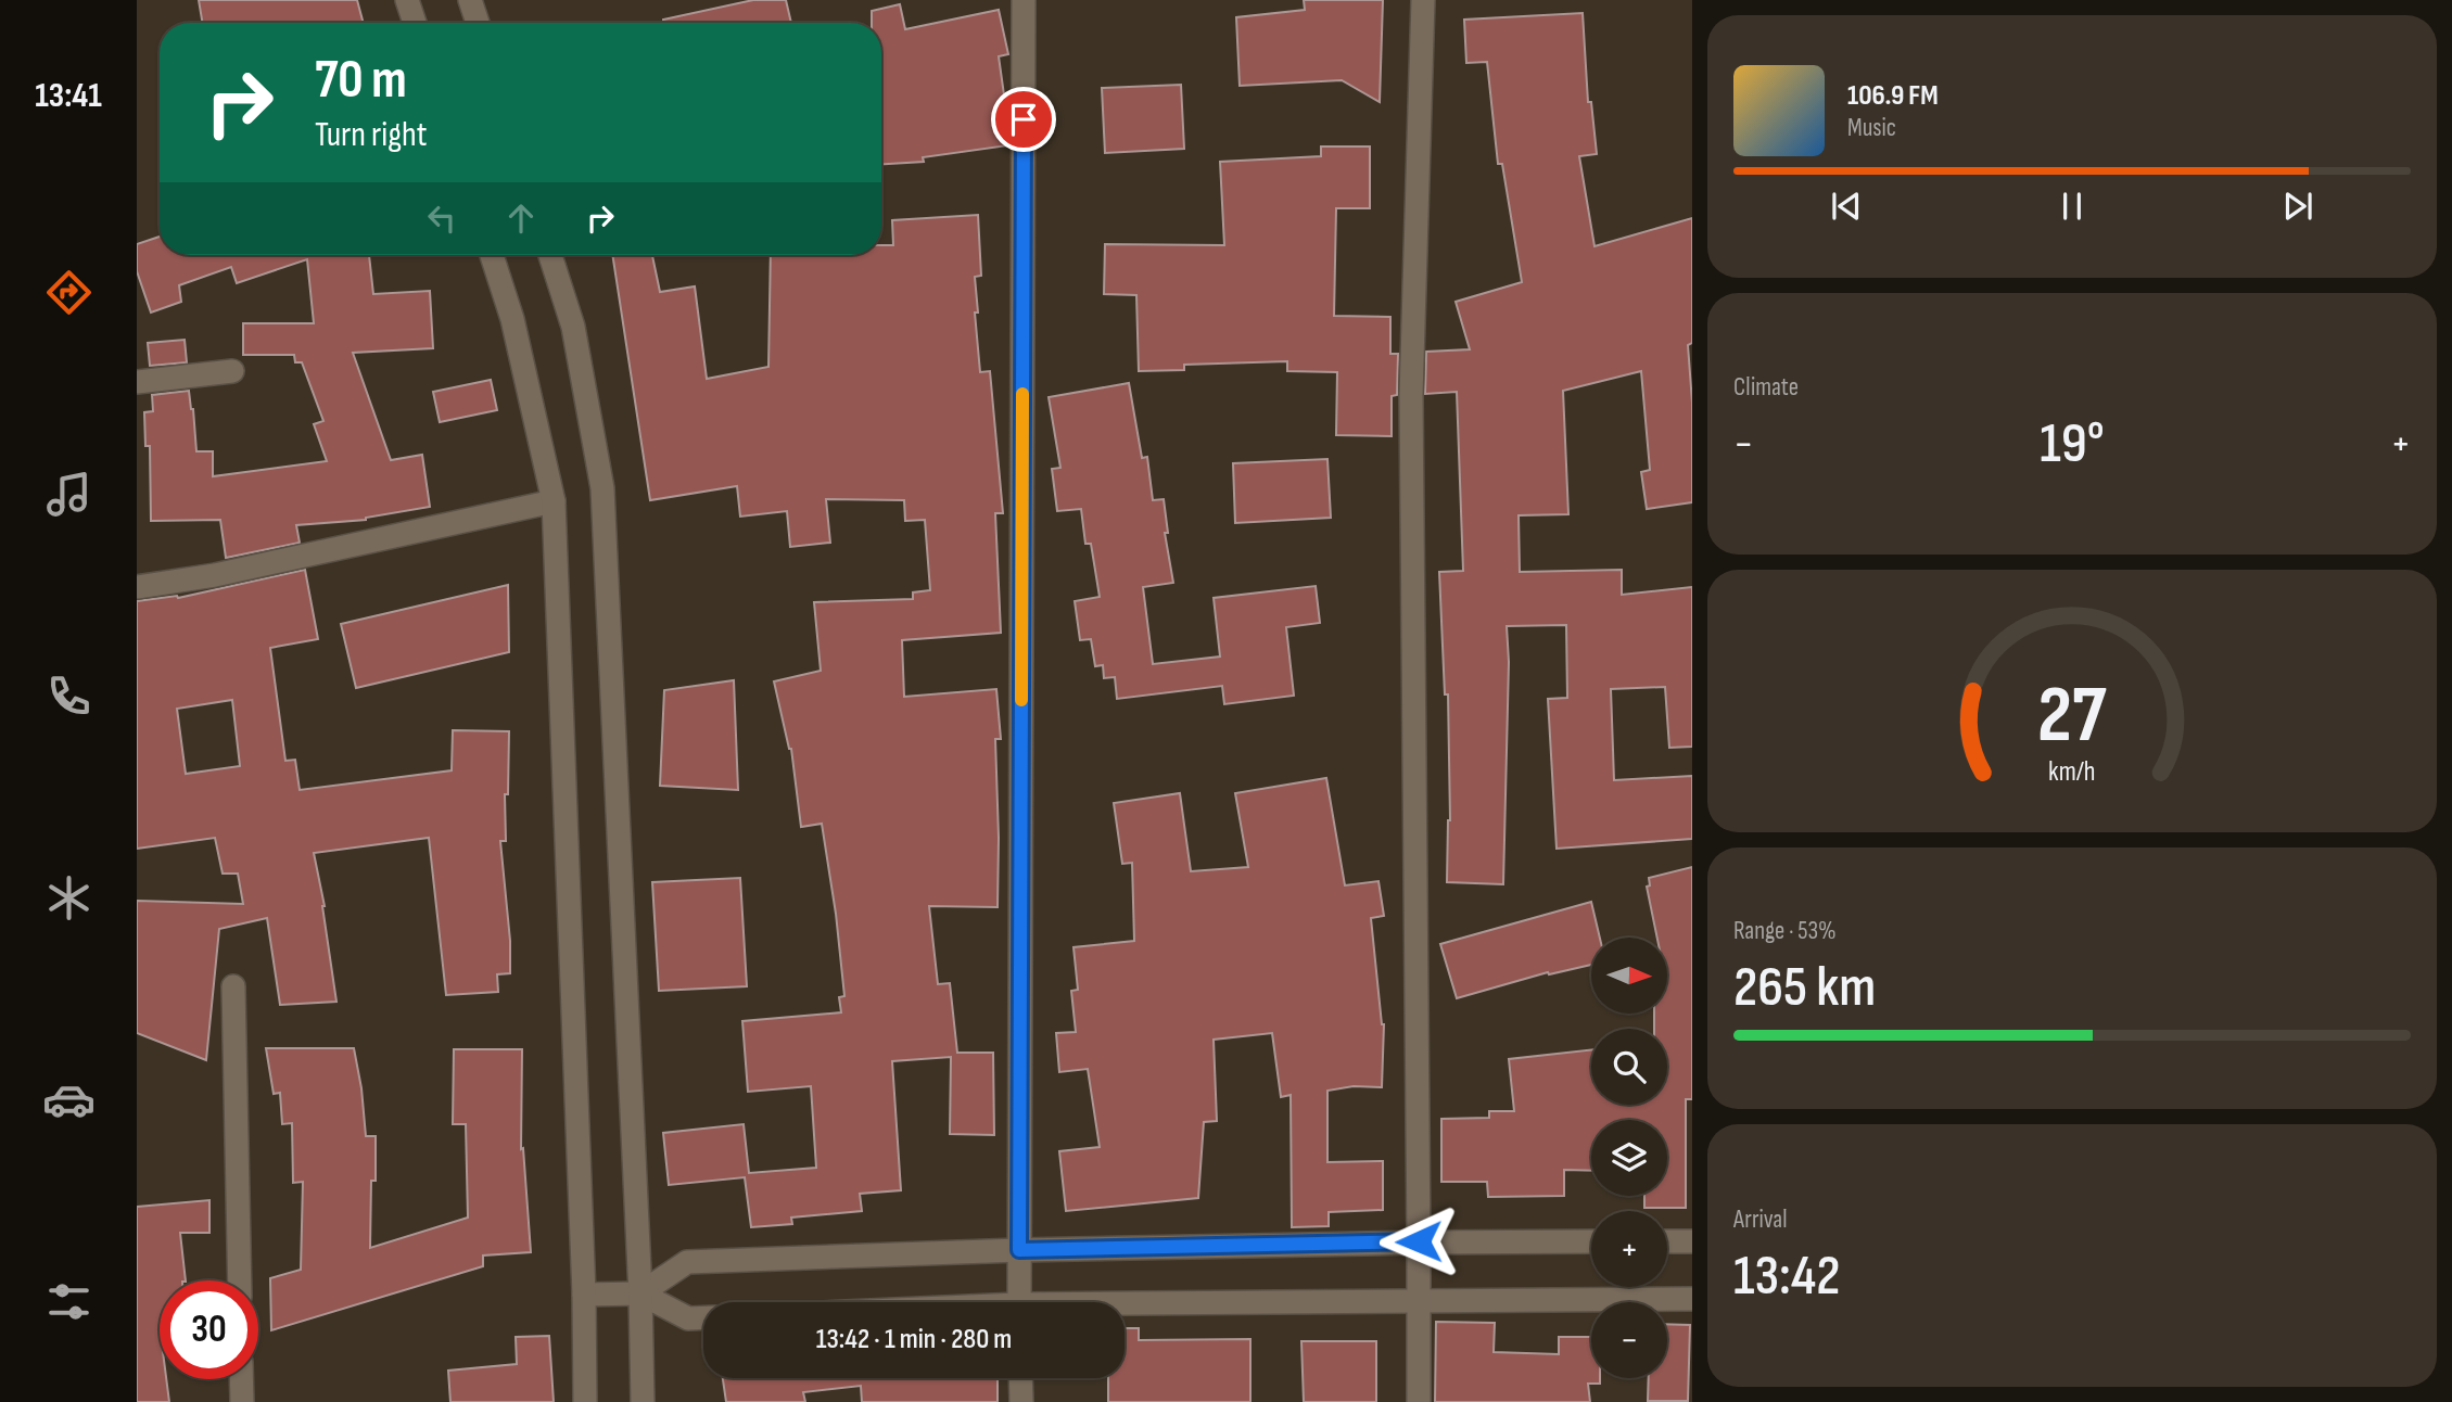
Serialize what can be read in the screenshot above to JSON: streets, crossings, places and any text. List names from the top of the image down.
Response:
{
  "north": "right",
  "page": {
    "tabs": "13:41",
    "turn": ["70 m", "Turn right"],
    "song": ["106.9 FM", "Music"],
    "tile": [
      "Climate",
      ["Range · 53%", "265 km"],
      ["Arrival", "13:42"]
    ],
    "heat": ["−", "19°", "+"],
    "map_buttons": ["+", "−"],
    "limit": "30",
    "trip": "13:42 · 1 min · 280 m",
    "gauge": ["27", "km/h"]
  }
}
